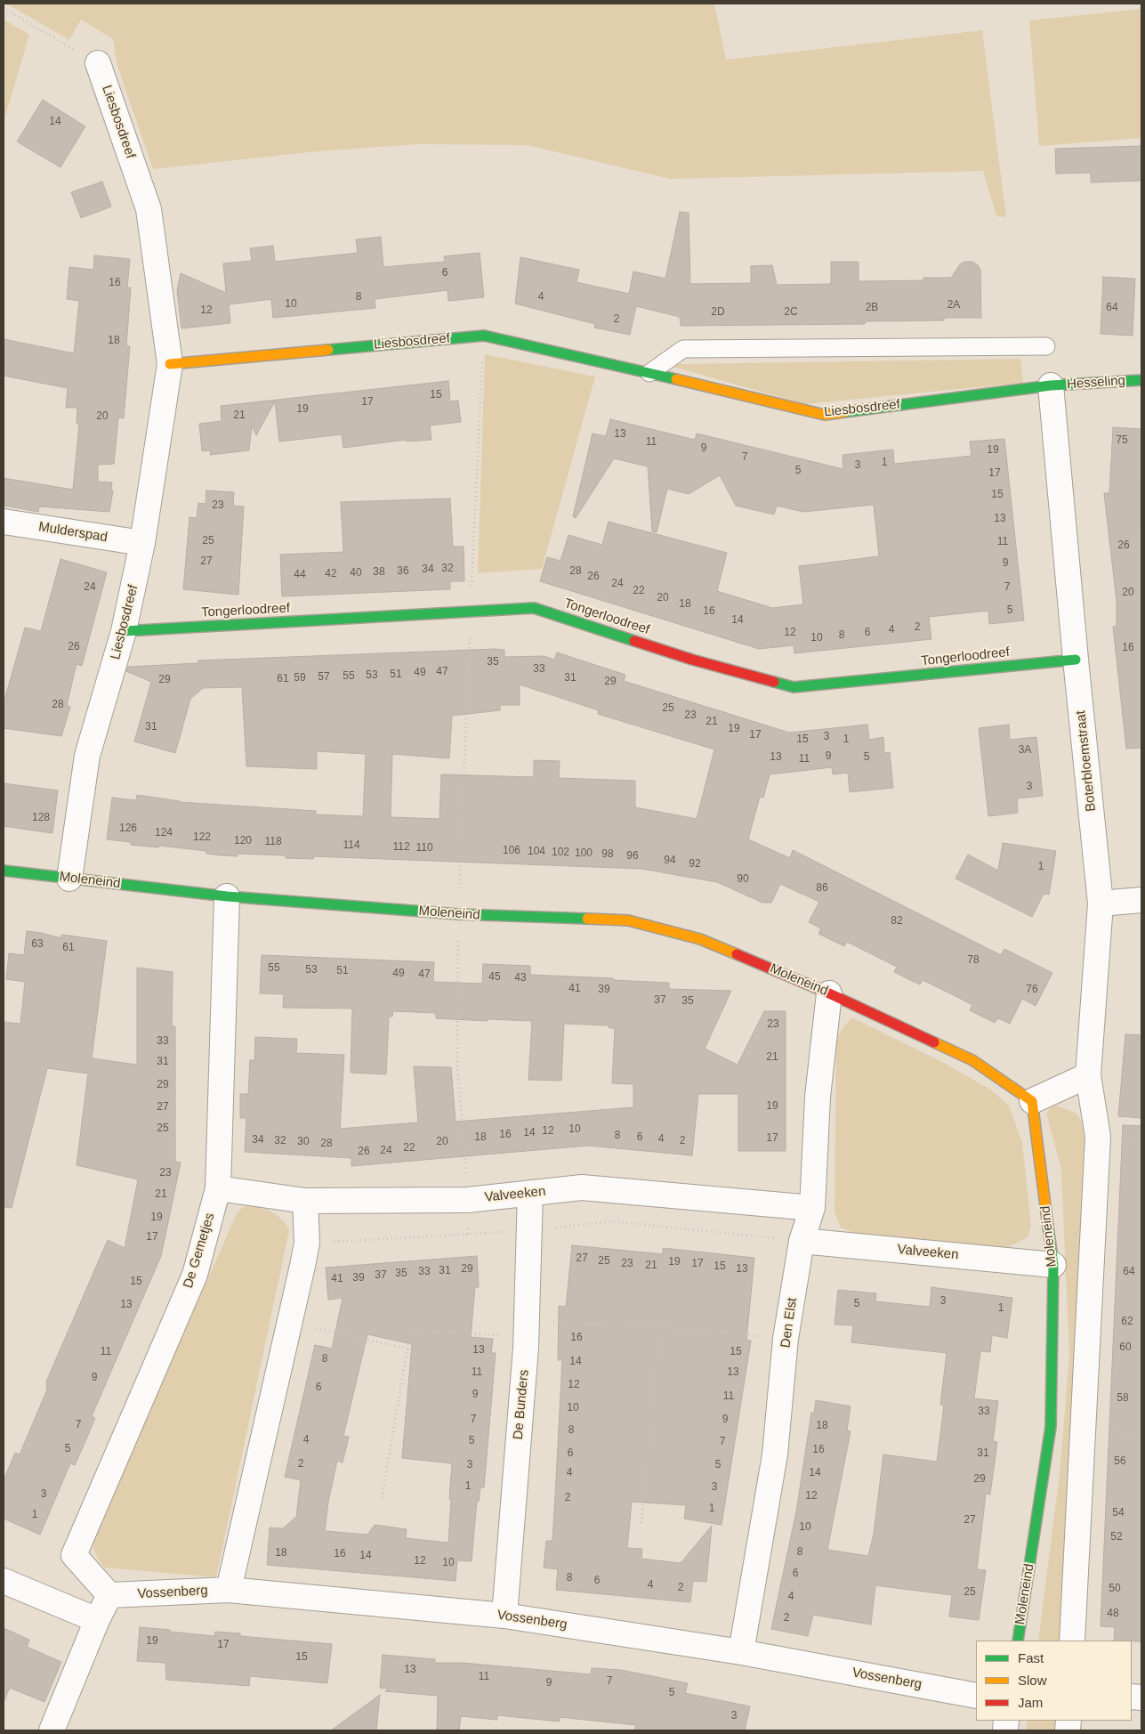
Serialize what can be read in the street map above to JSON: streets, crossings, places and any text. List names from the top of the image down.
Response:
{
  "streets": {
    "street": [
      "Liesbosdreef",
      "Hesseling",
      "Mulderspad",
      "Tongerloodreef",
      "Boterbloemstraat",
      "Moleneind",
      "Valveeken",
      "De Gemetjes",
      "Den Elst",
      "De Bunders",
      "Vossenberg"
    ]
  },
  "crossings": [
    ["Liesbosdreef", "Hesseling"],
    ["Liesbosdreef", "Mulderspad"],
    ["Liesbosdreef", "Tongerloodreef"],
    ["Liesbosdreef", "Boterbloemstraat"],
    ["Liesbosdreef", "Moleneind"],
    ["Hesseling", "Boterbloemstraat"],
    ["Tongerloodreef", "Boterbloemstraat"],
    ["Moleneind", "Valveeken"],
    ["Moleneind", "De Gemetjes"],
    ["Moleneind", "Den Elst"],
    ["Valveeken", "De Gemetjes"],
    ["Valveeken", "Den Elst"],
    ["Valveeken", "De Bunders"],
    ["De Gemetjes", "Vossenberg"],
    ["Den Elst", "Vossenberg"],
    ["De Bunders", "Vossenberg"]
  ],
  "house_numbers": [
    "14",
    "6",
    "16",
    "8",
    "4",
    "10",
    "2A",
    "2B",
    "64",
    "12",
    "2D",
    "2C",
    "2",
    "18",
    "15",
    "17",
    "19",
    "21",
    "20",
    "13",
    "75",
    "11",
    "9",
    "19",
    "7",
    "1",
    "3",
    "5",
    "17",
    "15",
    "23",
    "13",
    "25",
    "11",
    "26",
    "27",
    "9",
    "32",
    "34",
    "36",
    "28",
    "38",
    "40",
    "42",
    "44",
    "26",
    "24",
    "24",
    "7",
    "22",
    "20",
    "20",
    "18",
    "5",
    "16",
    "14",
    "2",
    "4",
    "12",
    "6",
    "8",
    "10",
    "26",
    "16",
    "35",
    "33",
    "47",
    "49",
    "51",
    "53",
    "55",
    "57",
    "59",
    "31",
    "61",
    "29",
    "29",
    "28",
    "25",
    "23",
    "21",
    "31",
    "19",
    "17",
    "3",
    "15",
    "1",
    "3A",
    "9",
    "13",
    "5",
    "11",
    "3",
    "128",
    "126",
    "124",
    "122",
    "120",
    "118",
    "114",
    "112",
    "110",
    "106",
    "104",
    "102",
    "100",
    "98",
    "96",
    "94",
    "92",
    "1",
    "90",
    "86",
    "82",
    "63",
    "61",
    "78",
    "55",
    "53",
    "51",
    "49",
    "47",
    "45",
    "43",
    "41",
    "39",
    "76",
    "37",
    "35",
    "23",
    "33",
    "21",
    "31",
    "29",
    "19",
    "27",
    "25",
    "10",
    "12",
    "14",
    "16",
    "8",
    "18",
    "6",
    "17",
    "4",
    "34",
    "32",
    "2",
    "30",
    "20",
    "28",
    "22",
    "24",
    "26",
    "23",
    "21",
    "19",
    "17",
    "27",
    "25",
    "19",
    "23",
    "17",
    "21",
    "15",
    "29",
    "13",
    "31",
    "33",
    "64",
    "35",
    "37",
    "39",
    "41",
    "15",
    "3",
    "5",
    "13",
    "1",
    "62",
    "16",
    "60",
    "13",
    "11",
    "15",
    "8",
    "14",
    "11",
    "13",
    "9",
    "12",
    "6",
    "9",
    "11",
    "58",
    "10",
    "33",
    "7",
    "9",
    "7",
    "18",
    "8",
    "4",
    "5",
    "7",
    "5",
    "16",
    "6",
    "31",
    "56",
    "2",
    "3",
    "5",
    "4",
    "14",
    "29",
    "1",
    "3",
    "3",
    "12",
    "2",
    "1",
    "54",
    "1",
    "27",
    "10",
    "52",
    "8",
    "18",
    "16",
    "14",
    "12",
    "10",
    "6",
    "8",
    "6",
    "4",
    "2",
    "50",
    "25",
    "4",
    "48",
    "2",
    "19",
    "17",
    "15",
    "13",
    "11",
    "7",
    "9",
    "5",
    "3"
  ],
  "legend": ["Fast", "Slow", "Jam"]
}
